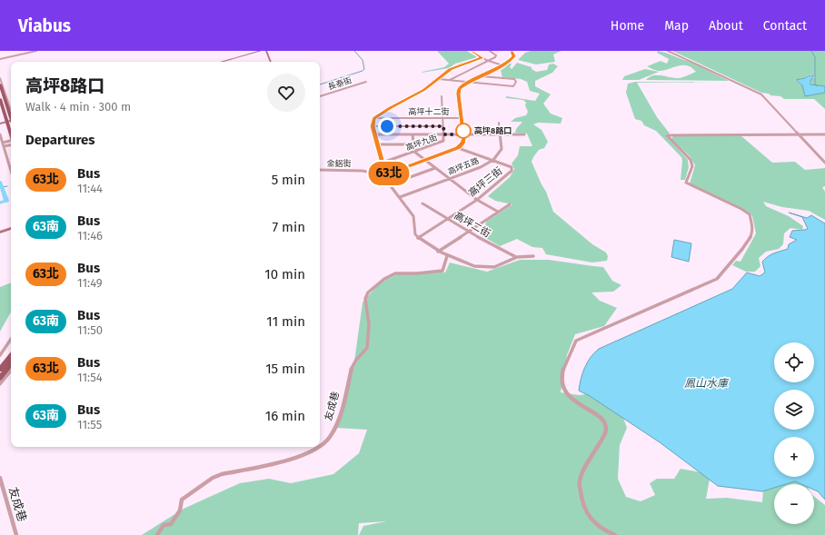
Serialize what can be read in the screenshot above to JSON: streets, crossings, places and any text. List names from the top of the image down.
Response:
{
  "streets": {
    "street": [
      "長泰街",
      "高坪十二街",
      "高坪九街",
      "金鋁街",
      "高坪五路",
      "高坪三街",
      "高坪二街",
      "友成巷"
    ]
  },
  "crossings": [
    ["高坪十二街", "高坪九街"],
    ["高坪五路", "高坪三街"],
    ["高坪三街", "高坪二街"]
  ],
  "water": ["鳳山水庫"],
  "places": ["高坪8路口"],
  "lines": ["bus line 63北"],
  "page": {
    "header": "Viabus",
    "nav": [
      "Home",
      "Map",
      "About",
      "Contact"
    ],
    "on_map": "63北",
    "heading": [
      ["高坪8路口", "Walk · 4 min · 300 m"],
      "Departures"
    ],
    "list": [
      {
        "mark": "63北",
        "name": "Bus",
        "note": "11:44",
        "value": "5 min"
      },
      {
        "mark": "63南",
        "name": "Bus",
        "note": "11:46",
        "value": "7 min"
      },
      {
        "mark": "63北",
        "name": "Bus",
        "note": "11:49",
        "value": "10 min"
      },
      {
        "mark": "63南",
        "name": "Bus",
        "note": "11:50",
        "value": "11 min"
      },
      {
        "mark": "63北",
        "name": "Bus",
        "note": "11:54",
        "value": "15 min"
      },
      {
        "mark": "63南",
        "name": "Bus",
        "note": "11:55",
        "value": "16 min"
      }
    ],
    "map_buttons": ["+", "−"]
  }
}
